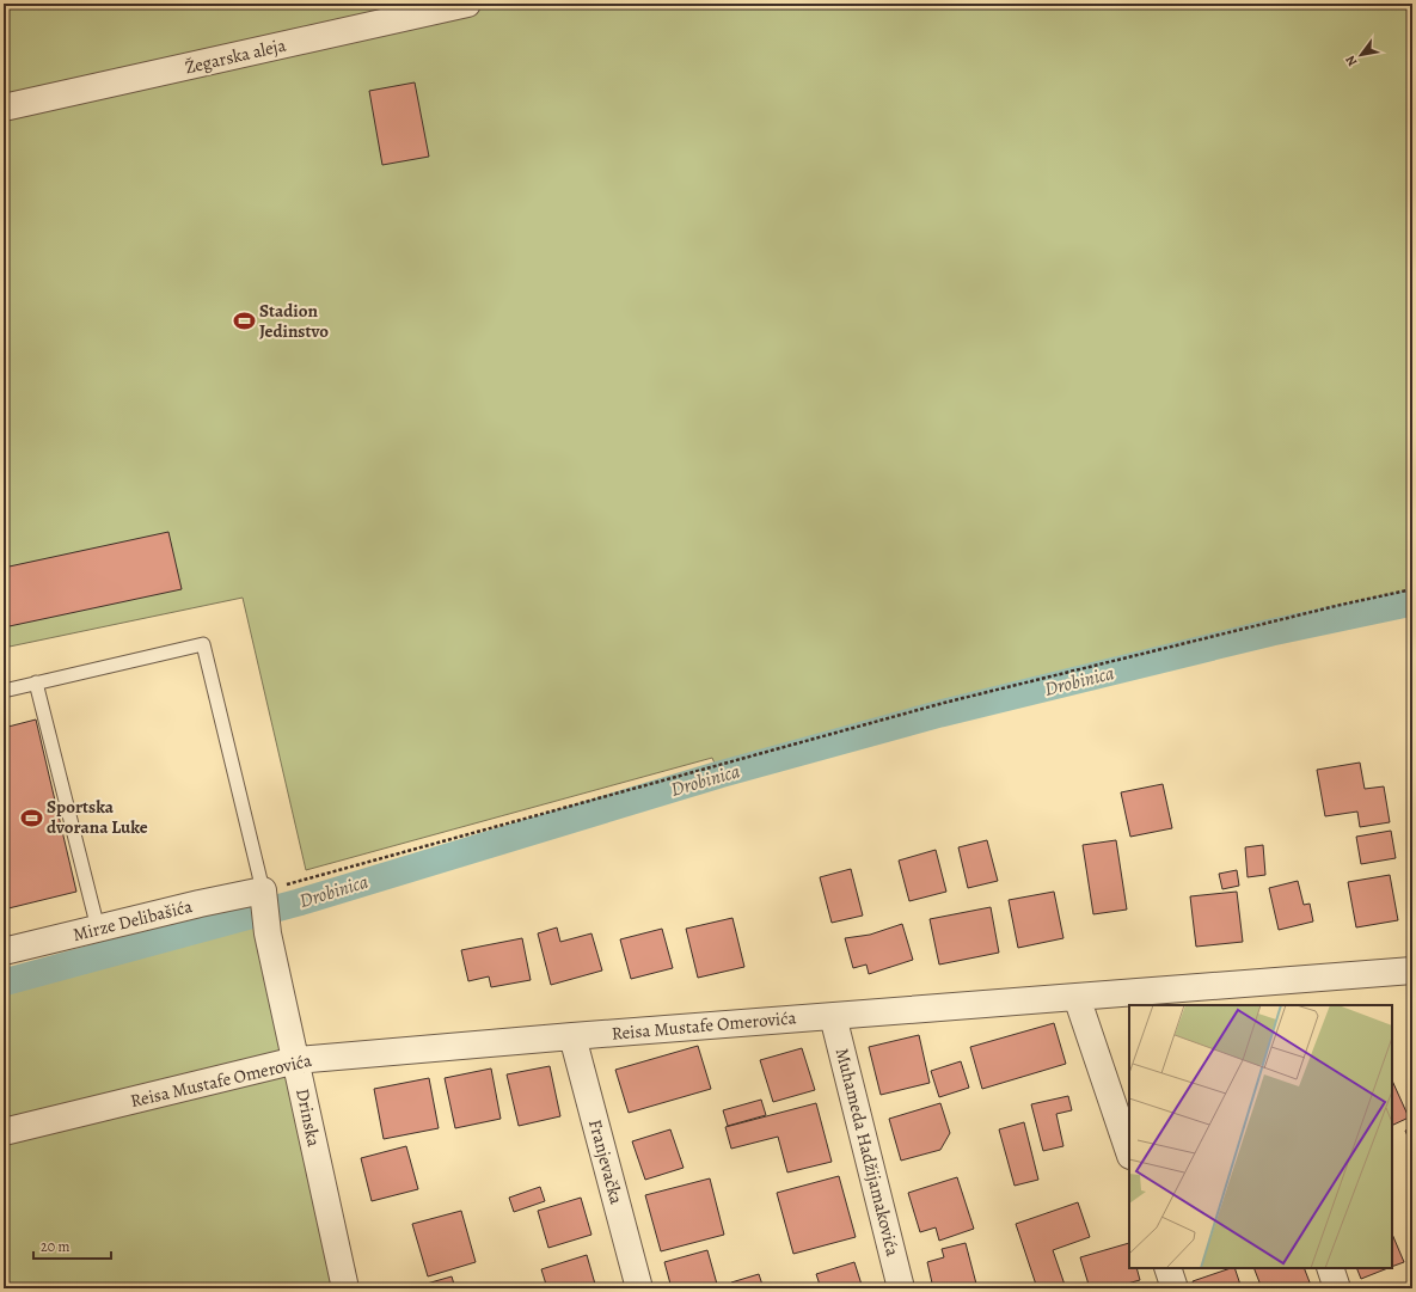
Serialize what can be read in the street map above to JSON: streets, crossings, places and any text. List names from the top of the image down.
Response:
{
  "streets": {
    "street": [
      "Žegarska aleja",
      "Mirze Delibašića",
      "Reisa Mustafe Omerovića",
      "Drinska",
      "Muhameda Hadžijamakovića",
      "Franjevačka"
    ]
  },
  "crossings": [
    ["Mirze Delibašića", "Drinska"],
    ["Reisa Mustafe Omerovića", "Drinska"],
    ["Reisa Mustafe Omerovića", "Muhameda Hadžijamakovića"],
    ["Reisa Mustafe Omerovića", "Franjevačka"]
  ],
  "water": ["Drobinica"],
  "places": {
    "sports": ["Stadion Jedinstvo", "Sportska dvorana Luke"]
  },
  "scale_bar": "20 m",
  "north": "bottom left"
}
